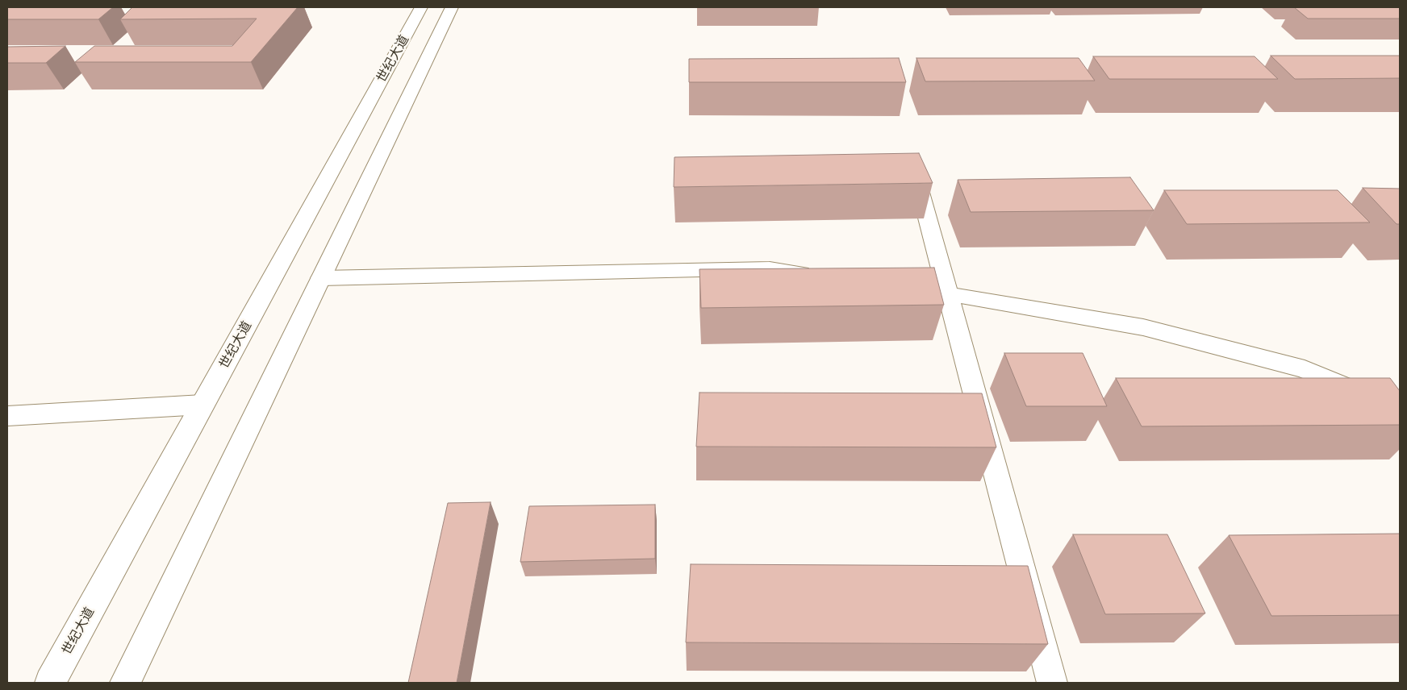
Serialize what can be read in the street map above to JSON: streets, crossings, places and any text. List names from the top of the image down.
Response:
{
  "streets": {
    "main road": ["世纪大道"]
  }
}
